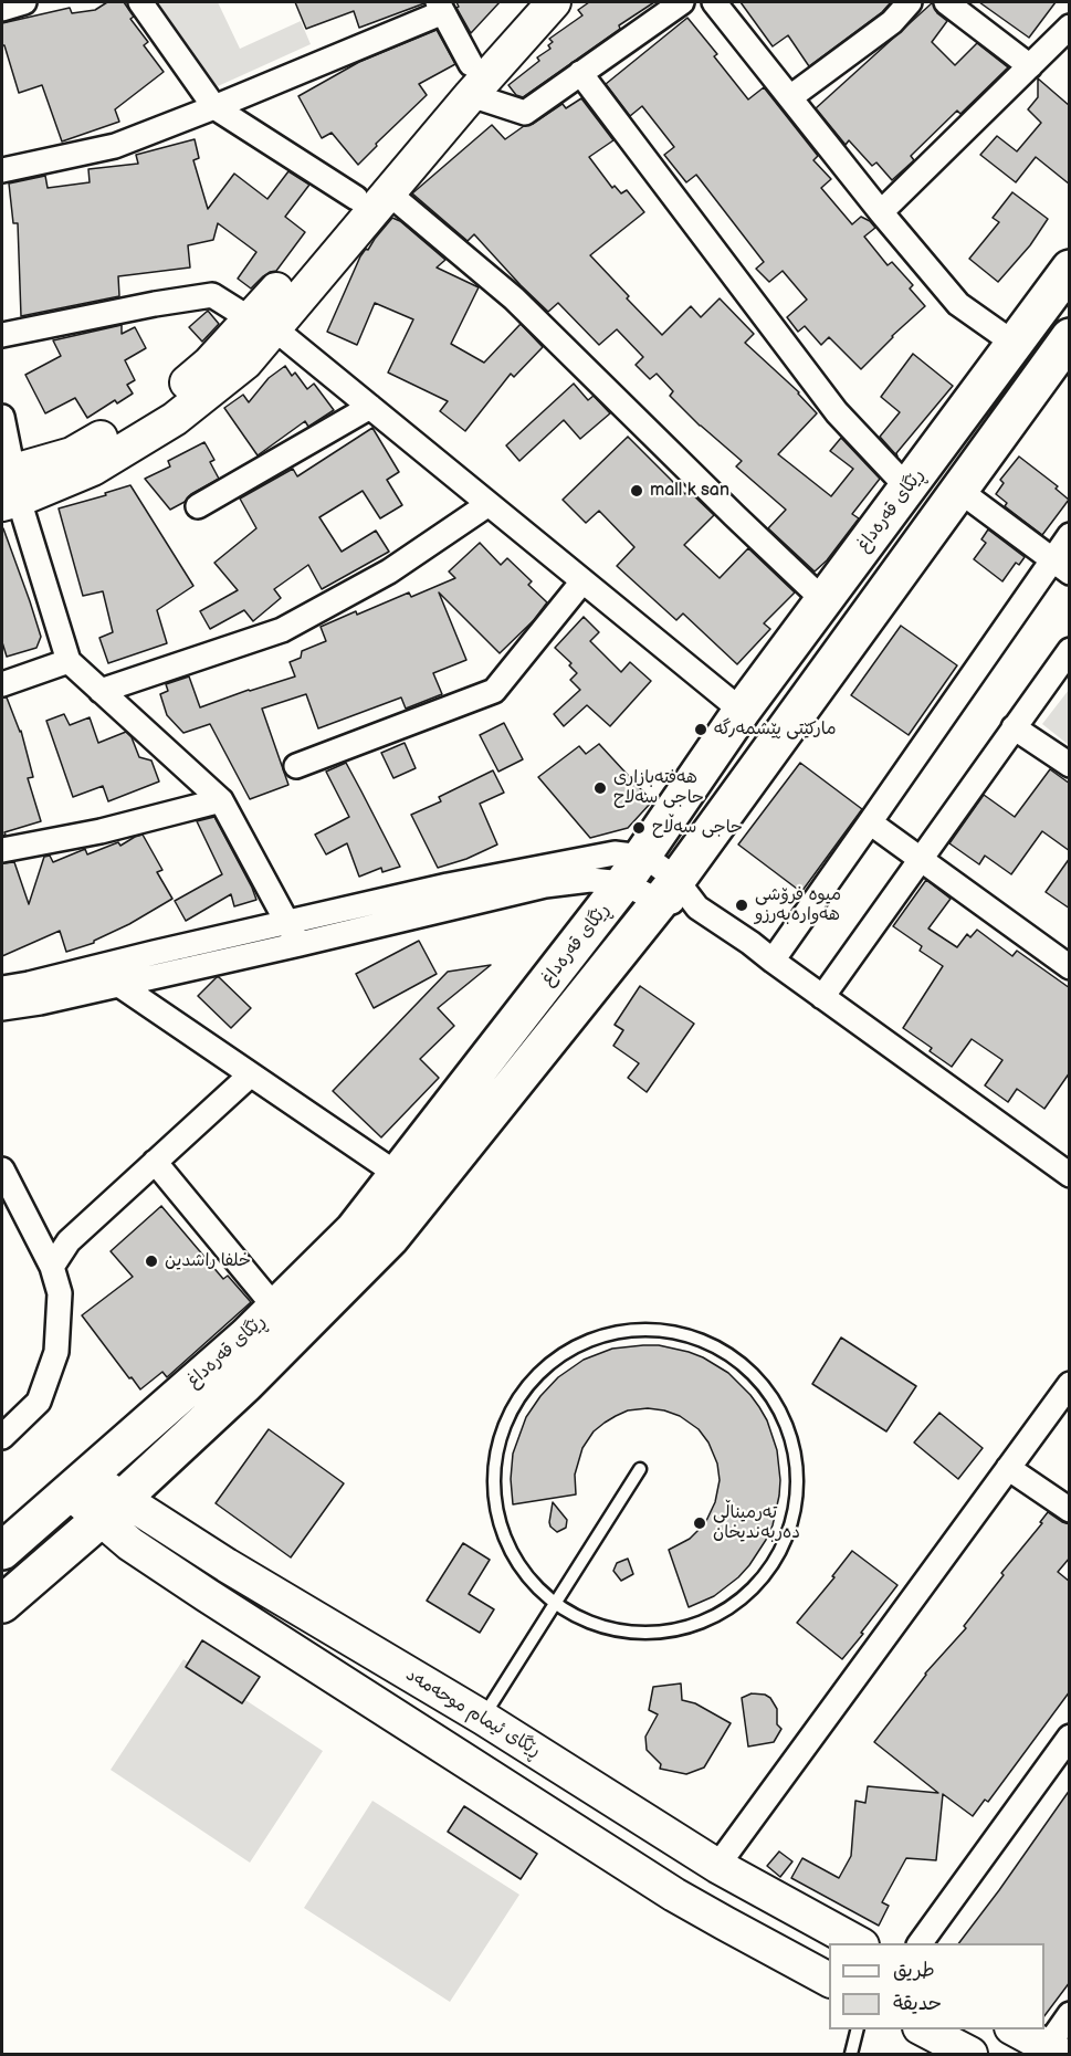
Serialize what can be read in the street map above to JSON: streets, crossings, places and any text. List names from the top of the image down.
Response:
{
  "streets": {
    "main road": ["ڕێگای قەرەداغ", "ڕێگای ئیمام موحەمەد"]
  },
  "crossings": [
    ["ڕێگای قەرەداغ", "ڕێگای ئیمام موحەمەد"]
  ],
  "places": [
    "mall k san",
    "مارکێتی پێشمەرگە",
    "هەفتەبازاری حاجی سەلاح",
    "حاجی سەڵاح",
    "میوە فرۆشی هەوارەبەرزو",
    "خلفا راشدين",
    "تەرمیناڵی دەربەندیخان"
  ],
  "legend": ["طريق", "حديقة"]
}
